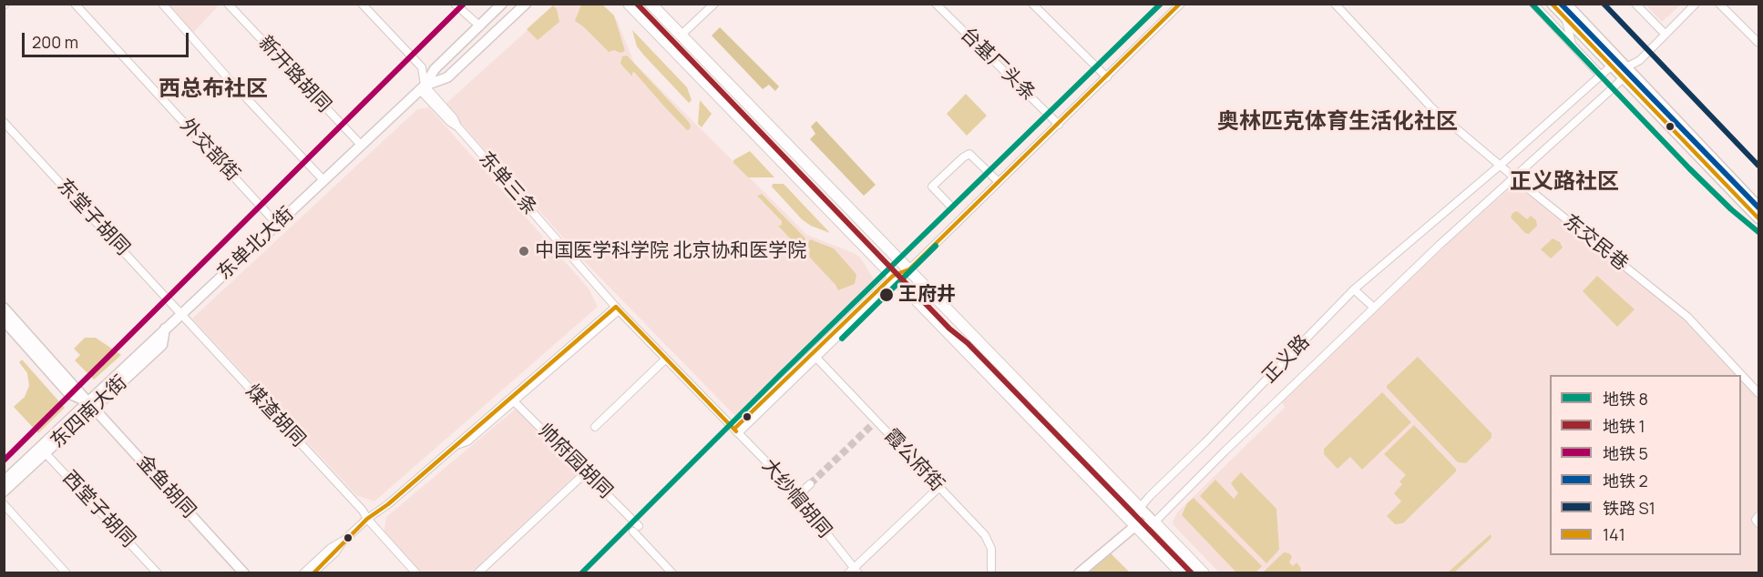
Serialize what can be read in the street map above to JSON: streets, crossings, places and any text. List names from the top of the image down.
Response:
{
  "streets": {
    "main road": ["东单北大街", "东四南大街", "金鱼胡同"],
    "street": [
      "台基厂头条",
      "新开路胡同",
      "外交部街",
      "东单三条",
      "东堂子胡同",
      "东交民巷",
      "正义路",
      "煤渣胡同",
      "霞公府街",
      "帅府园胡同",
      "大纱帽胡同",
      "西堂子胡同"
    ]
  },
  "crossings": [
    ["新开路胡同", "东单北大街"],
    ["外交部街", "东单北大街"],
    ["东单三条", "东单北大街"],
    ["东单三条", "大纱帽胡同"],
    ["东堂子胡同", "东单北大街"],
    ["东堂子胡同", "煤渣胡同"],
    ["东交民巷", "正义路"],
    ["东单北大街", "东四南大街"],
    ["东单北大街", "煤渣胡同"],
    ["东单北大街", "金鱼胡同"],
    ["东四南大街", "金鱼胡同"],
    ["东四南大街", "西堂子胡同"]
  ],
  "districts": ["西总布社区", "奥林匹克体育生活化社区", "正义路社区"],
  "places": ["中国医学科学院 北京协和医学院", "王府井"],
  "lines": [
    "metro line 8",
    "metro line 1",
    "metro line 5",
    "metro line 2",
    "rail line S1",
    "transit line 141"
  ],
  "legend": [
    "地铁 8",
    "地铁 1",
    "地铁 5",
    "地铁 2",
    "铁路 S1",
    "141"
  ],
  "scale_bar": "200 m"
}
